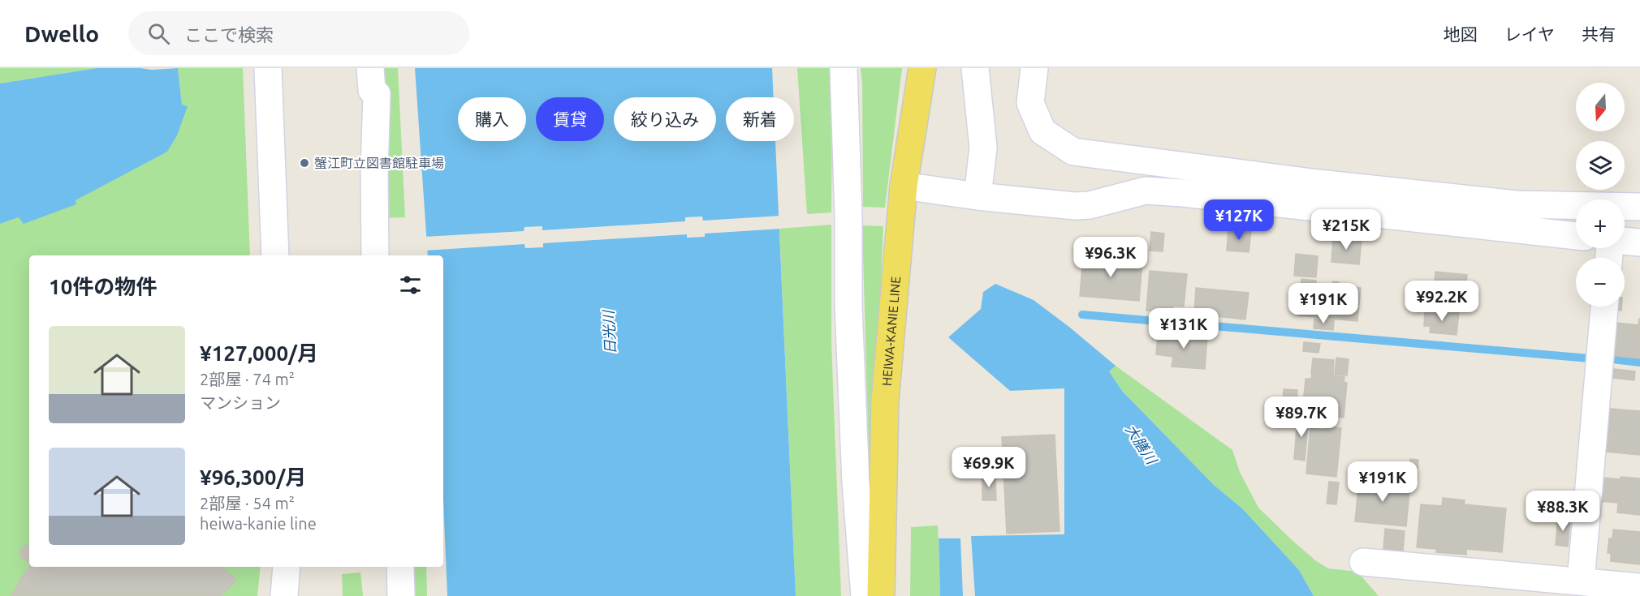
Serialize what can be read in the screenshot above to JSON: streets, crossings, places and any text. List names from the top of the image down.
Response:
{
  "streets": {
    "main road": ["HEIWA-KANIE LINE"]
  },
  "water": ["日光川", "大膳川"],
  "places": ["蟹江町立図書館駐車場"],
  "north": "bottom",
  "page": {
    "header": "Dwello",
    "search": "ここで検索",
    "nav": ["地図", "レイヤ", "共有"],
    "map_buttons": ["+", "−"],
    "chip": [
      "購入",
      "賃貸",
      "絞り込み",
      "新着"
    ],
    "price": [
      "¥127K",
      "¥215K",
      "¥96.3K",
      "¥92.2K",
      "¥191K",
      "¥131K",
      "¥89.7K",
      "¥69.9K",
      "¥191K",
      "¥88.3K"
    ],
    "heading": "10件の物件",
    "list": [
      {
        "name": "¥127,000/月",
        "note": "2部屋 · 74 m² · マンション"
      },
      {
        "name": "¥96,300/月",
        "note": "2部屋 · 54 m² · heiwa-kanie line"
      }
    ]
  }
}
